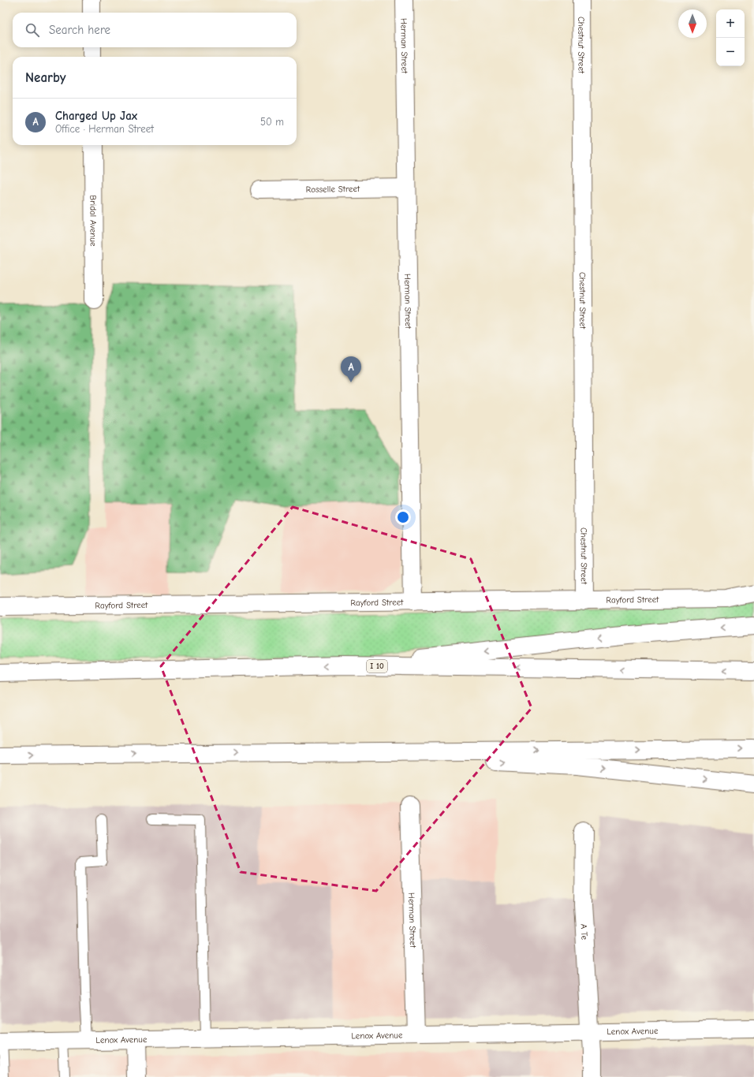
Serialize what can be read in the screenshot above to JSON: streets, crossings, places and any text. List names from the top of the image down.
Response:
{
  "streets": {
    "main road": [
      "Chestnut Street",
      "Herman Street",
      "Rosselle Street",
      "Bridal Avenue",
      "Rayford Street",
      "I 10",
      "A Te",
      "Lenox Avenue"
    ]
  },
  "crossings": [
    ["Chestnut Street", "Rayford Street"],
    ["Herman Street", "Rosselle Street"],
    ["Herman Street", "Rayford Street"],
    ["Herman Street", "Lenox Avenue"],
    ["A Te", "Lenox Avenue"]
  ],
  "north": "bottom",
  "page": {
    "map_buttons": ["+", "−"],
    "search": "Search here",
    "heading": "Nearby",
    "list": [
      {
        "mark": "A",
        "name": "Charged Up Jax",
        "note": "Office · Herman Street",
        "value": "50 m"
      }
    ],
    "pins": "A"
  }
}
